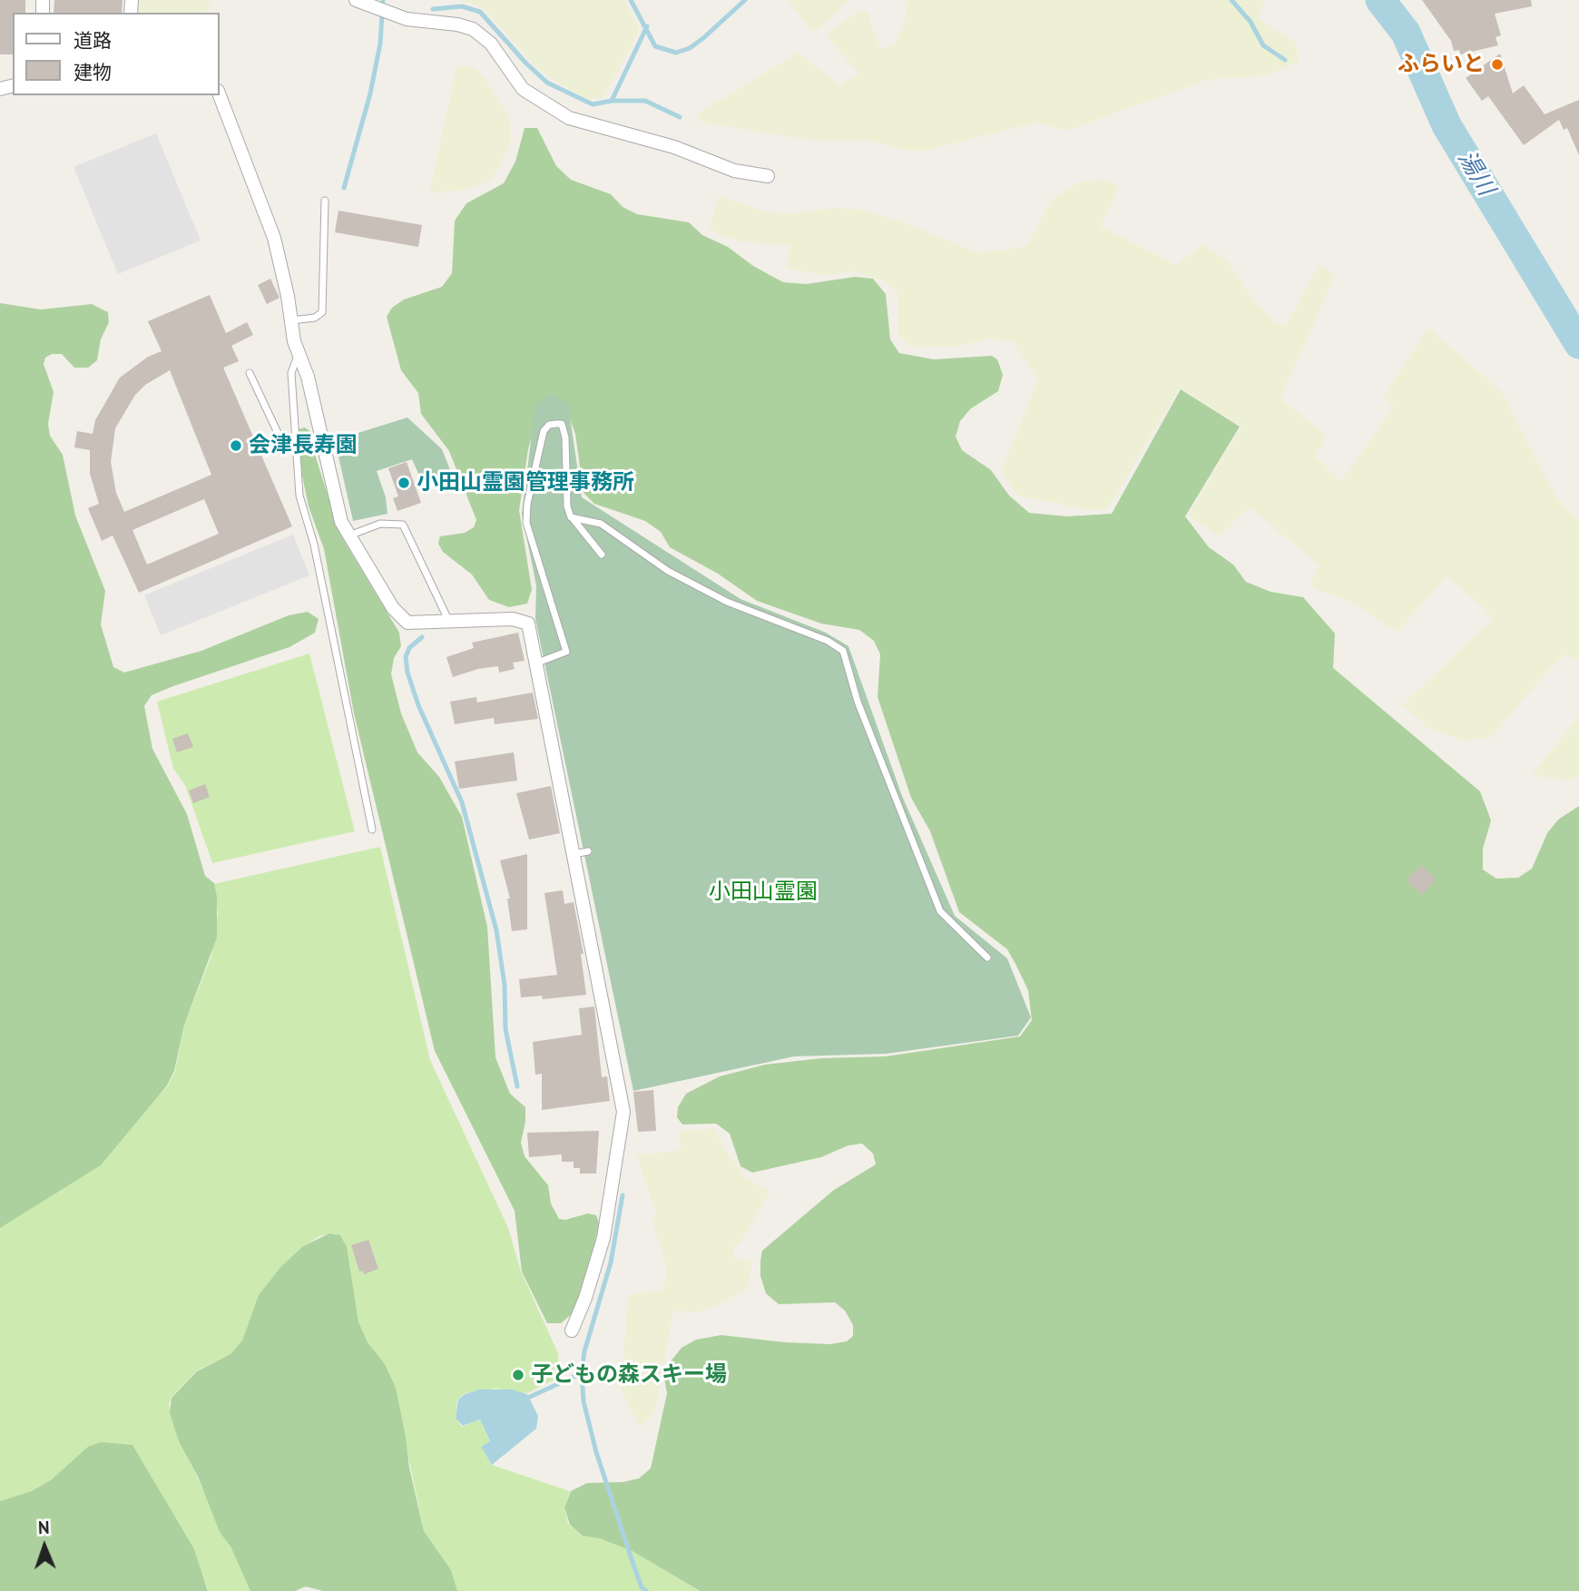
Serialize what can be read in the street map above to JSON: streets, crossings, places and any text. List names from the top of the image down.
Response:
{
  "water": ["湯川"],
  "parks": ["小田山霊園"],
  "places": [
    "ふらいと",
    "会津長寿園",
    "小田山霊園管理事務所",
    "子どもの森スキー場"
  ],
  "legend": ["道路", "建物"],
  "north": "top"
}
